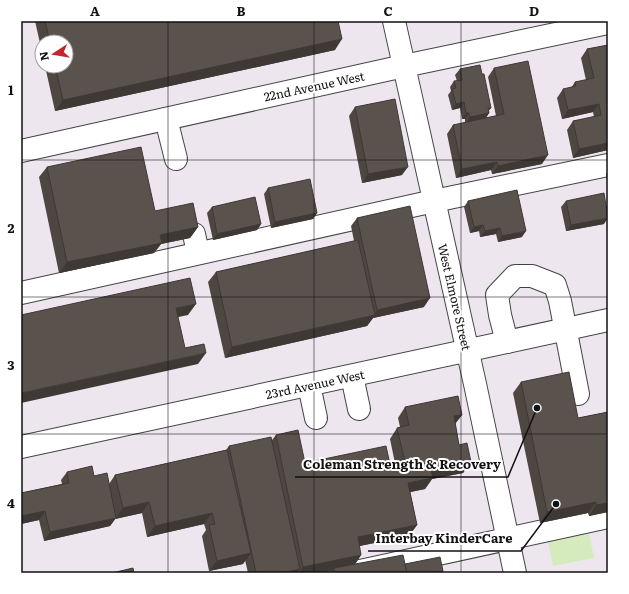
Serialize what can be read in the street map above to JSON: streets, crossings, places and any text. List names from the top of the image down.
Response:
{
  "streets": {
    "street": ["22nd Avenue West", "West Elmore Street", "23rd Avenue West"]
  },
  "crossings": [
    ["22nd Avenue West", "West Elmore Street"],
    ["West Elmore Street", "23rd Avenue West"]
  ],
  "places": ["Coleman Strength & Recovery", "Interbay KinderCare"],
  "north": "left",
  "grid": {
    "columns": [
      "A",
      "B",
      "C",
      "D"
    ],
    "rows": [
      "1",
      "2",
      "3",
      "4"
    ]
  }
}
